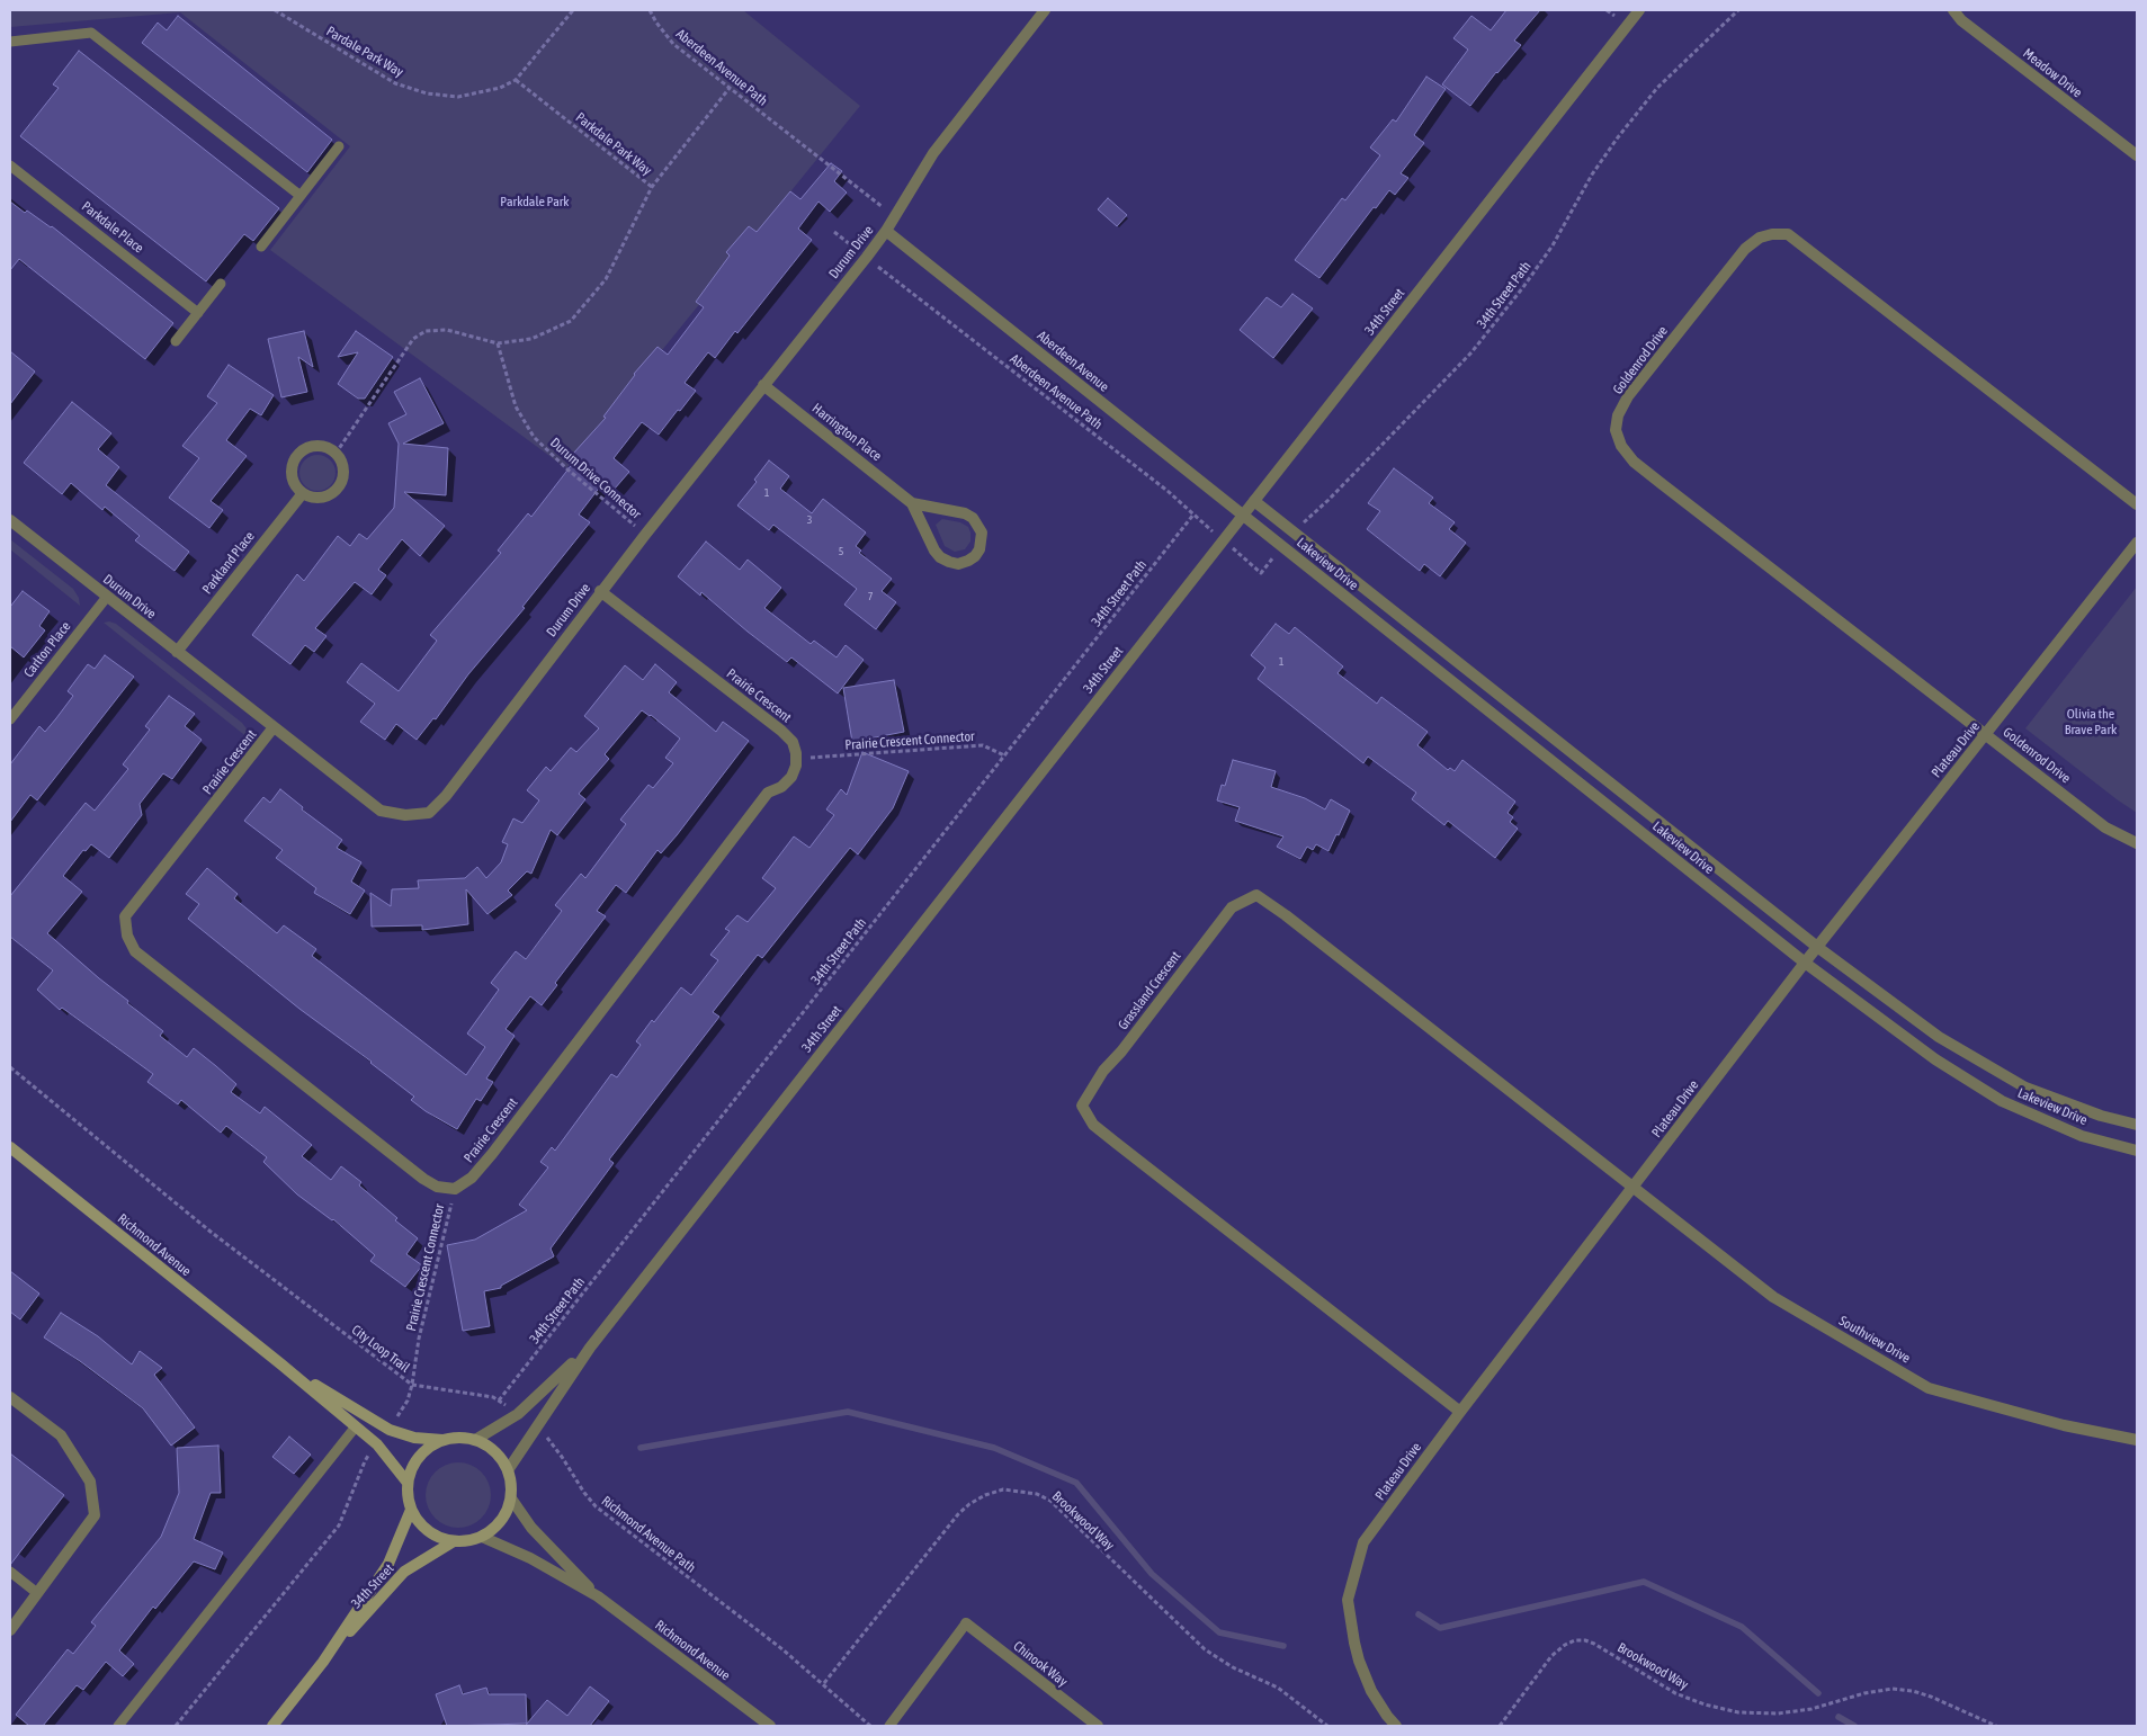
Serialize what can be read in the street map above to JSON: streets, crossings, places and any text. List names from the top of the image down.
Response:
{
  "streets": {
    "main road": ["34th Street", "Richmond Avenue"],
    "street": [
      "Meadow Drive",
      "Durum Drive",
      "Goldenrod Drive",
      "Aberdeen Avenue",
      "Harrington Place",
      "Parkland Place",
      "Lakeview Drive",
      "Prairie Crescent",
      "Plateau Drive",
      "Grassland Crescent",
      "Southview Drive",
      "Chinook Way"
    ],
    "lane": ["Parkdale Place", "Carlton Place"],
    "path": [
      "Pardale Park Way",
      "Aberdeen Avenue Path",
      "Parkdale Park Way",
      "34th Street Path",
      "Durum Drive Connector",
      "Prairie Crescent Connector",
      "City Loop Trail",
      "Brookwood Way",
      "Richmond Avenue Path"
    ]
  },
  "crossings": [
    ["Pardale Park Way", "Parkdale Park Way"],
    ["Aberdeen Avenue Path", "Parkdale Park Way"],
    ["Aberdeen Avenue Path", "Durum Drive"],
    ["Aberdeen Avenue Path", "34th Street Path"],
    ["Aberdeen Avenue Path", "34th Street"],
    ["Aberdeen Avenue Path", "Lakeview Drive"],
    ["Durum Drive", "Aberdeen Avenue"],
    ["Durum Drive", "Harrington Place"],
    ["Durum Drive", "Durum Drive Connector"],
    ["Durum Drive", "Parkland Place"],
    ["Durum Drive", "Carlton Place"],
    ["Durum Drive", "Prairie Crescent"],
    ["34th Street Path", "Lakeview Drive"],
    ["34th Street Path", "Prairie Crescent Connector"],
    ["34th Street", "Aberdeen Avenue"],
    ["34th Street", "Lakeview Drive"],
    ["34th Street", "Richmond Avenue"],
    ["34th Street", "Richmond Avenue Path"],
    ["Goldenrod Drive", "Plateau Drive"],
    ["Aberdeen Avenue", "Lakeview Drive"],
    ["Lakeview Drive", "Plateau Drive"],
    ["Prairie Crescent", "Prairie Crescent Connector"],
    ["Prairie Crescent Connector", "City Loop Trail"],
    ["Plateau Drive", "Grassland Crescent"],
    ["Plateau Drive", "Southview Drive"],
    ["Grassland Crescent", "Southview Drive"],
    ["Richmond Avenue", "City Loop Trail"],
    ["Brookwood Way", "Richmond Avenue Path"]
  ],
  "parks": ["Parkdale Park", "Olivia the Brave Park"],
  "house_numbers": [
    "1",
    "3",
    "5",
    "7",
    "1"
  ]
}
